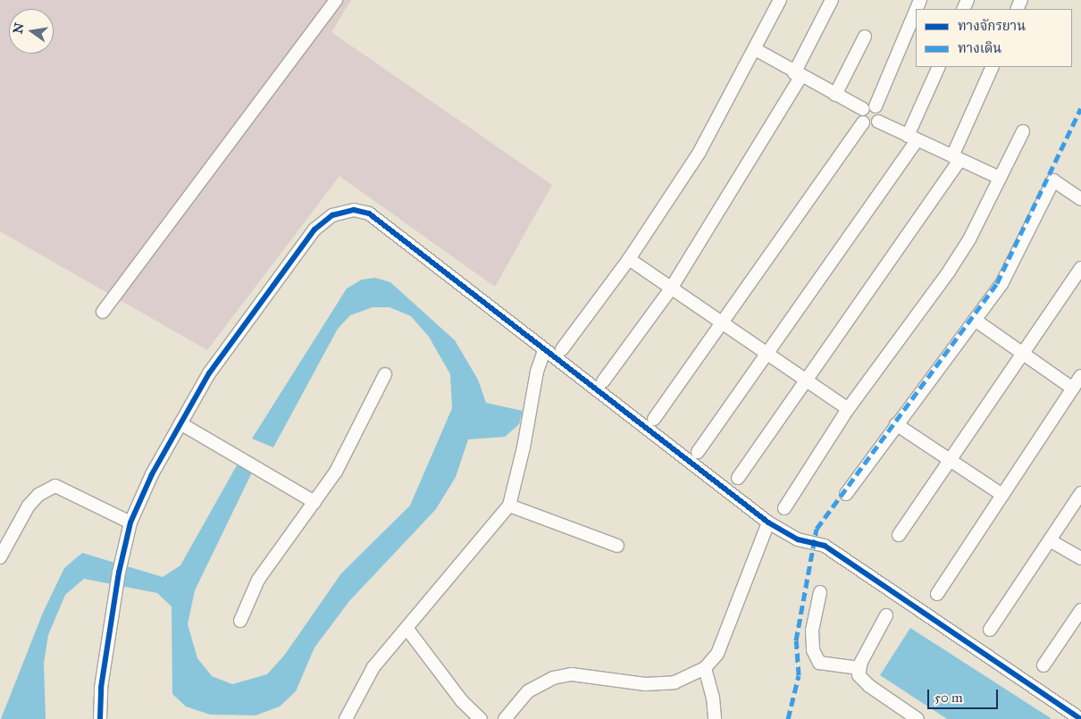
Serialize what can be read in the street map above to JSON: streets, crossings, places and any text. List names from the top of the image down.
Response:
{
  "legend": ["ทางจักรยาน", "ทางเดิน"],
  "scale_bar": "50 m",
  "north": "left"
}
